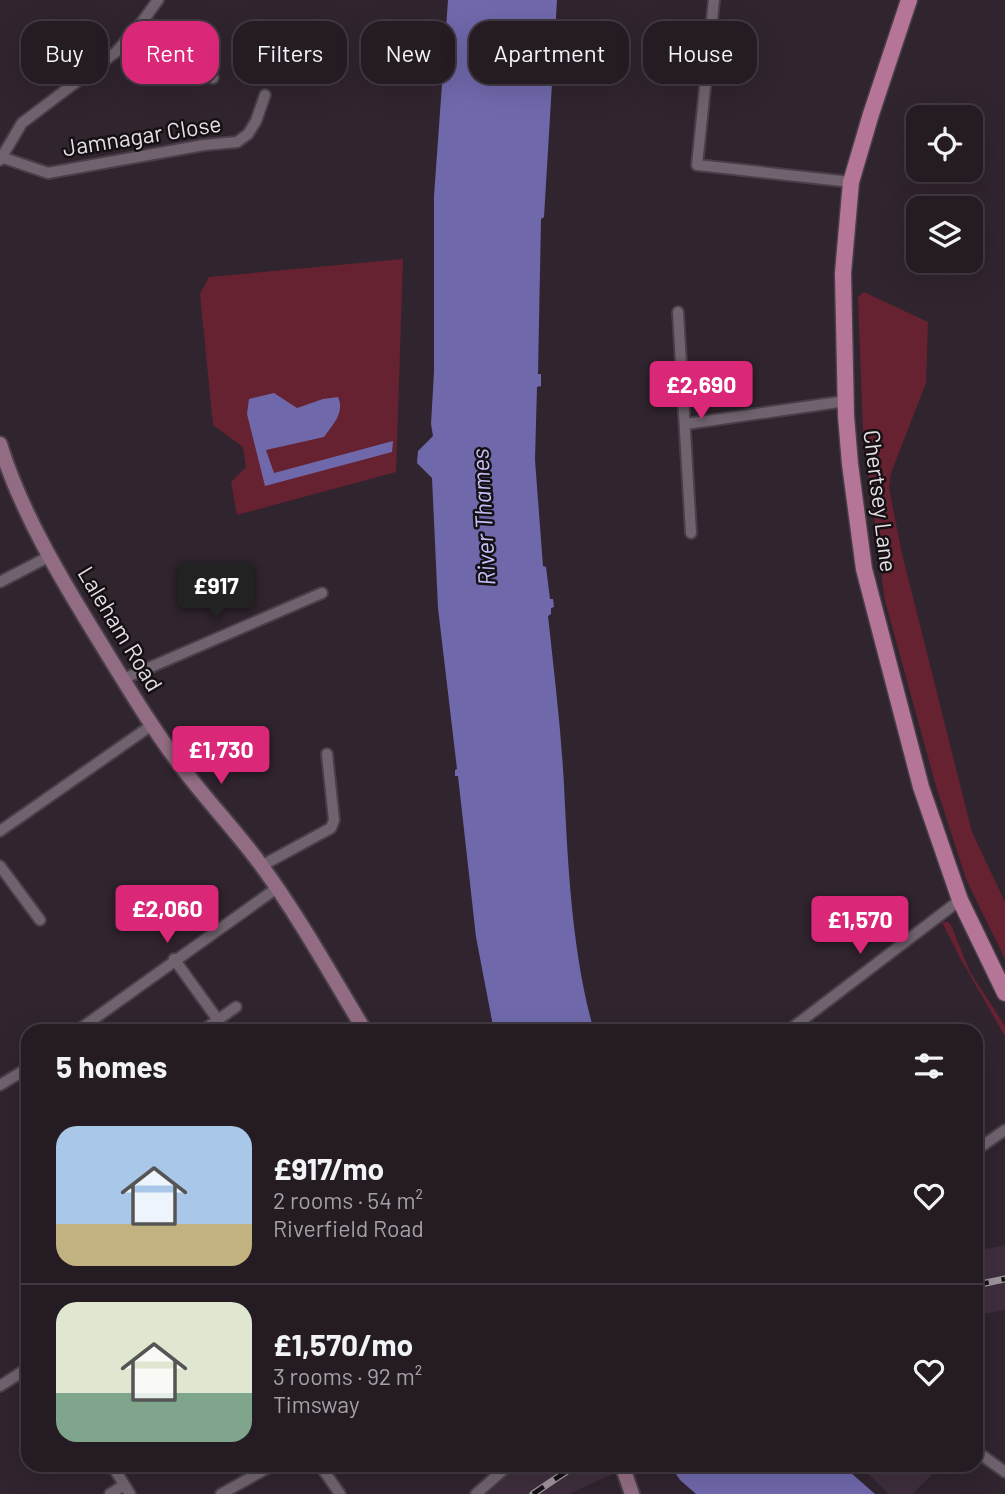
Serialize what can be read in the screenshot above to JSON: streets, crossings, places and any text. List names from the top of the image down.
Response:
{
  "streets": {
    "main road": ["Chertsey Lane", "Laleham Road"],
    "street": ["Jamnagar Close"]
  },
  "water": ["River Thames"],
  "page": {
    "chip": [
      "Buy",
      "Rent",
      "Filters",
      "New",
      "Apartment",
      "House"
    ],
    "price": [
      "£2,690",
      "£917",
      "£1,730",
      "£2,060",
      "£1,570"
    ],
    "heading": "5 homes",
    "list": [
      {
        "name": "£917/mo",
        "note": "2 rooms · 54 m² · Riverfield Road"
      },
      {
        "name": "£1,570/mo",
        "note": "3 rooms · 92 m² · Timsway"
      }
    ]
  }
}
